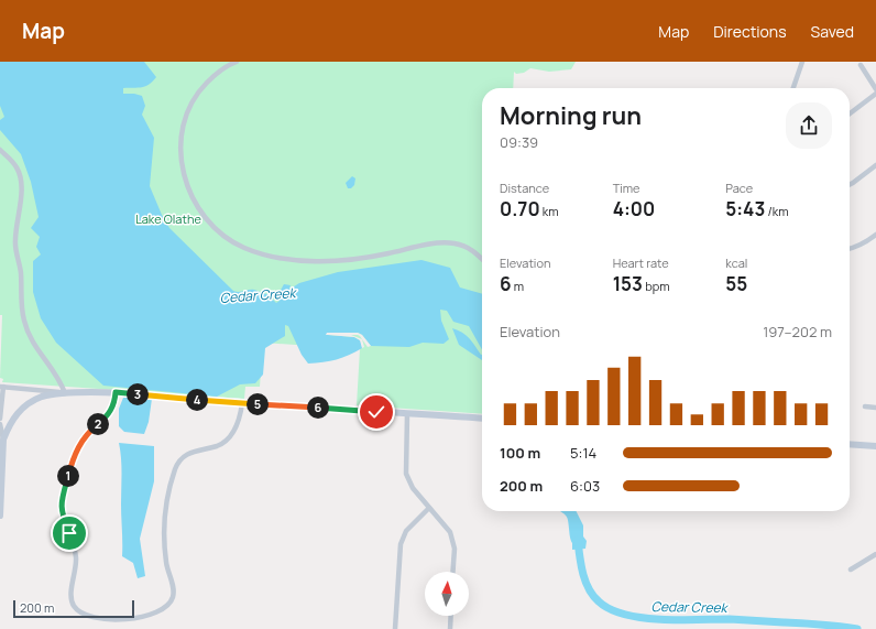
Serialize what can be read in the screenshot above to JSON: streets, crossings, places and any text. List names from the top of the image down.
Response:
{
  "water": ["Cedar Creek"],
  "parks": ["Lake Olathe"],
  "scale_bar": "200 m",
  "north": "top",
  "page": {
    "header": "Map",
    "nav": ["Map", "Directions", "Saved"],
    "heading": ["Morning run", "09:39"],
    "stats": [
      ["Distance", "0.70 km"],
      ["Time", "4:00"],
      ["Pace", "5:43 /km"],
      ["Elevation", "6 m"],
      ["Heart rate", "153 bpm"],
      ["kcal", "55"]
    ],
    "chart": ["Elevation", "197–202 m"],
    "pins": [
      "3",
      "4",
      "5",
      "6",
      "2",
      "1"
    ],
    "list": [
      {
        "name": "100 m",
        "note": "5:14"
      },
      {
        "name": "200 m",
        "note": "6:03"
      }
    ],
    "scale": "200 m"
  }
}
